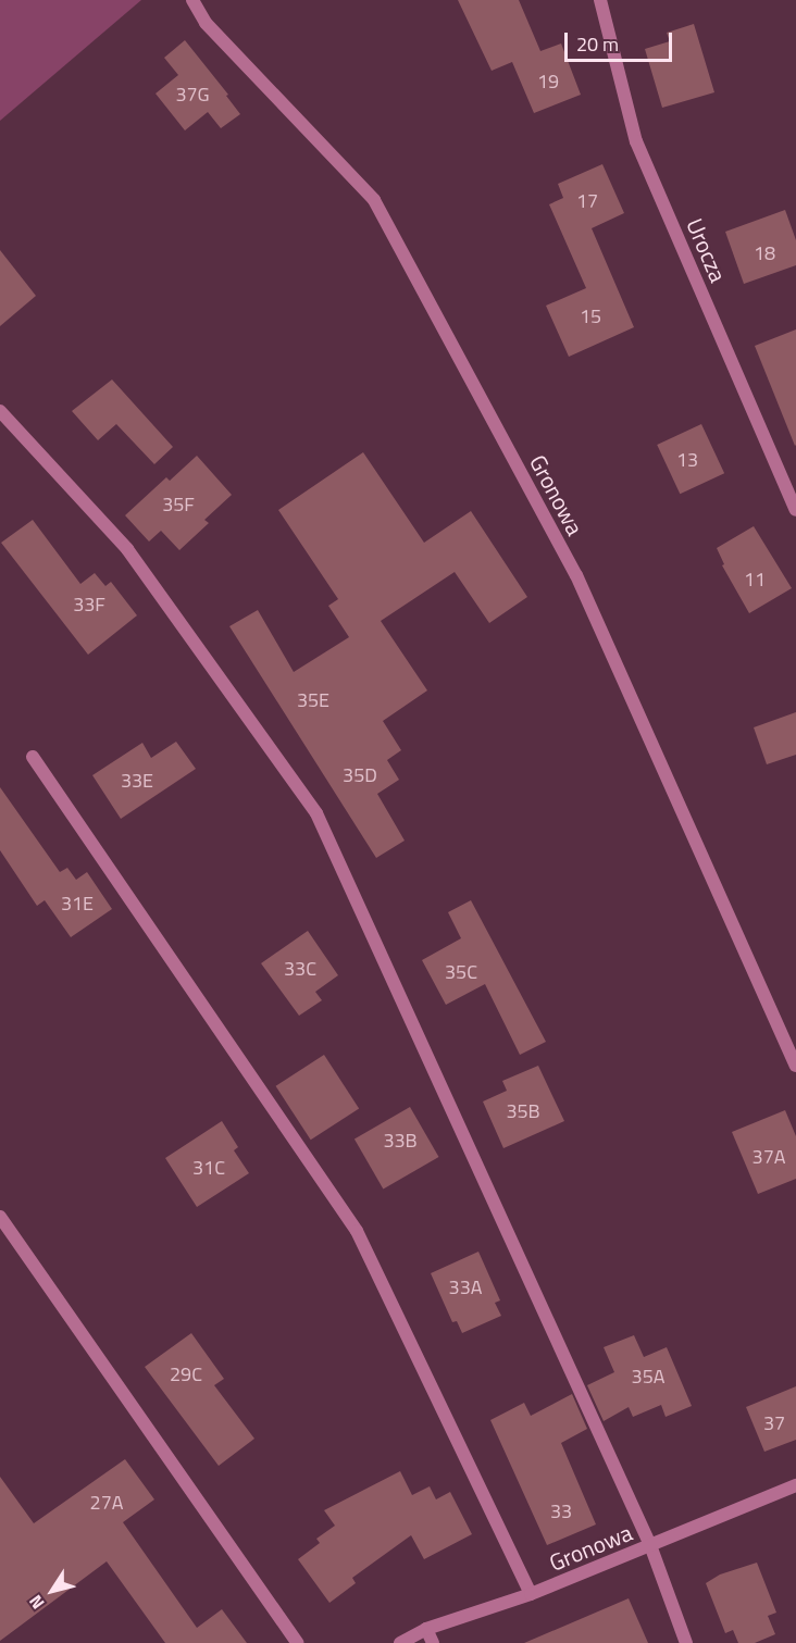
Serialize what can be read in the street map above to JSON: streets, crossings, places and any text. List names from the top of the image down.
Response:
{
  "streets": {
    "street": ["Urocza", "Gronowa"]
  },
  "house_numbers": [
    "19",
    "37G",
    "17",
    "18",
    "15",
    "13",
    "35F",
    "11",
    "33F",
    "35E",
    "35D",
    "33E",
    "31E",
    "33C",
    "35C",
    "35B",
    "33B",
    "37A",
    "31C",
    "33A",
    "29C",
    "35A",
    "37",
    "27A",
    "33"
  ],
  "scale_bar": "20 m",
  "north": "bottom left"
}
